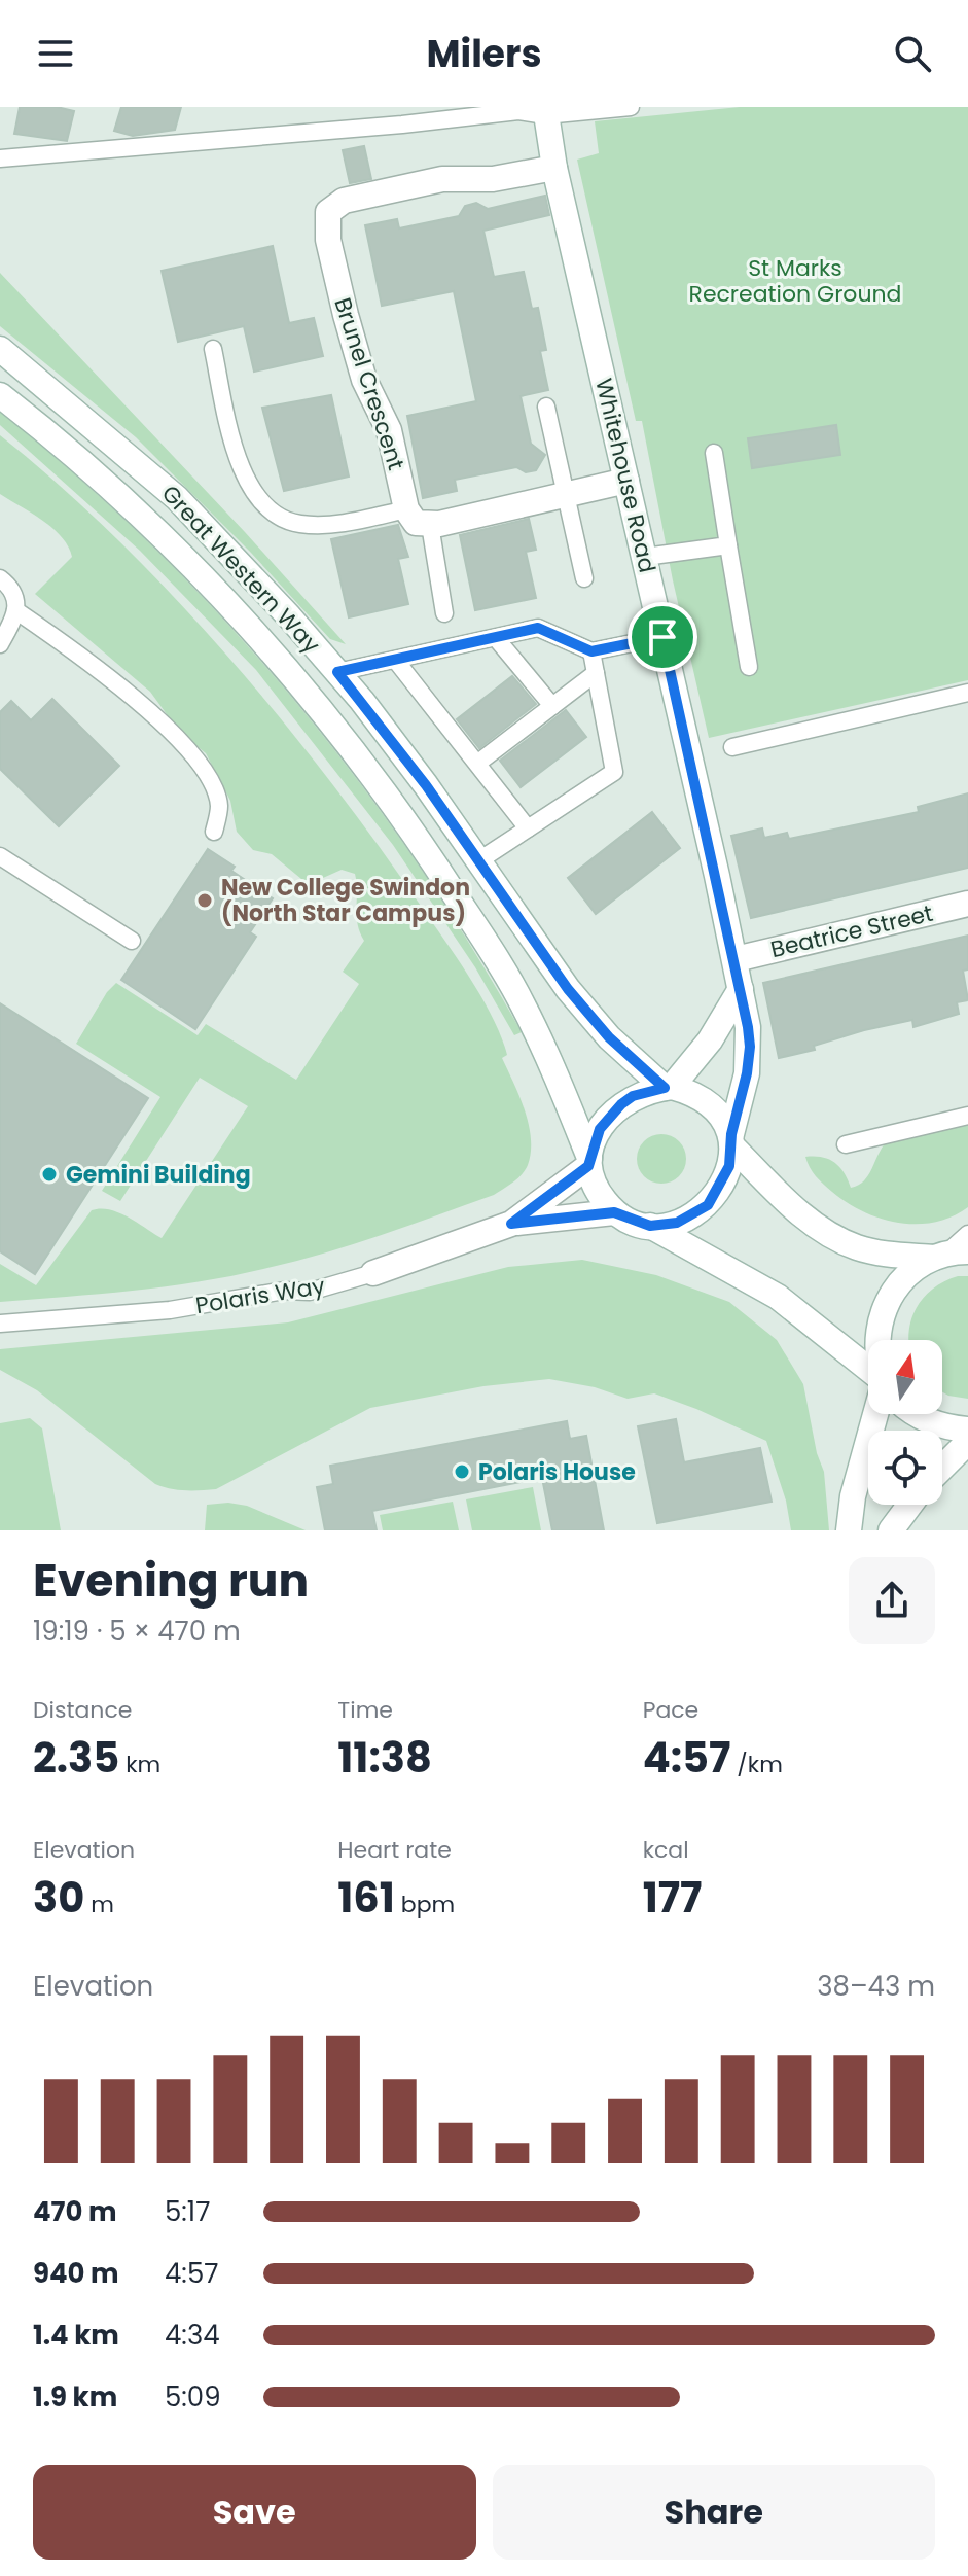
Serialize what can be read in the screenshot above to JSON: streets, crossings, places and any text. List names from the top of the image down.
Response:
{
  "streets": {
    "main road": [
      "Brunel Crescent",
      "Whitehouse Road",
      "Great Western Way",
      "Beatrice Street",
      "Polaris Way"
    ]
  },
  "crossings": [
    ["Brunel Crescent", "Whitehouse Road"],
    ["Whitehouse Road", "Great Western Way"],
    ["Whitehouse Road", "Beatrice Street"],
    ["Whitehouse Road", "Polaris Way"],
    ["Great Western Way", "Polaris Way"]
  ],
  "parks": ["St Marks Recreation Ground"],
  "places": ["New College Swindon (North Star Campus)", "Gemini Building", "Polaris House"],
  "north": "top",
  "page": {
    "header": "Milers",
    "heading": ["Evening run", "19:19 · 5 × 470 m"],
    "stats": [
      ["Distance", "2.35 km"],
      ["Time", "11:38"],
      ["Pace", "4:57 /km"],
      ["Elevation", "30 m"],
      ["Heart rate", "161 bpm"],
      ["kcal", "177"]
    ],
    "chart": ["Elevation", "38–43 m"],
    "list": [
      {
        "name": "470 m",
        "note": "5:17"
      },
      {
        "name": "940 m",
        "note": "4:57"
      },
      {
        "name": "1.4 km",
        "note": "4:34"
      },
      {
        "name": "1.9 km",
        "note": "5:09"
      }
    ],
    "buttons": ["Save", "Share"]
  }
}
